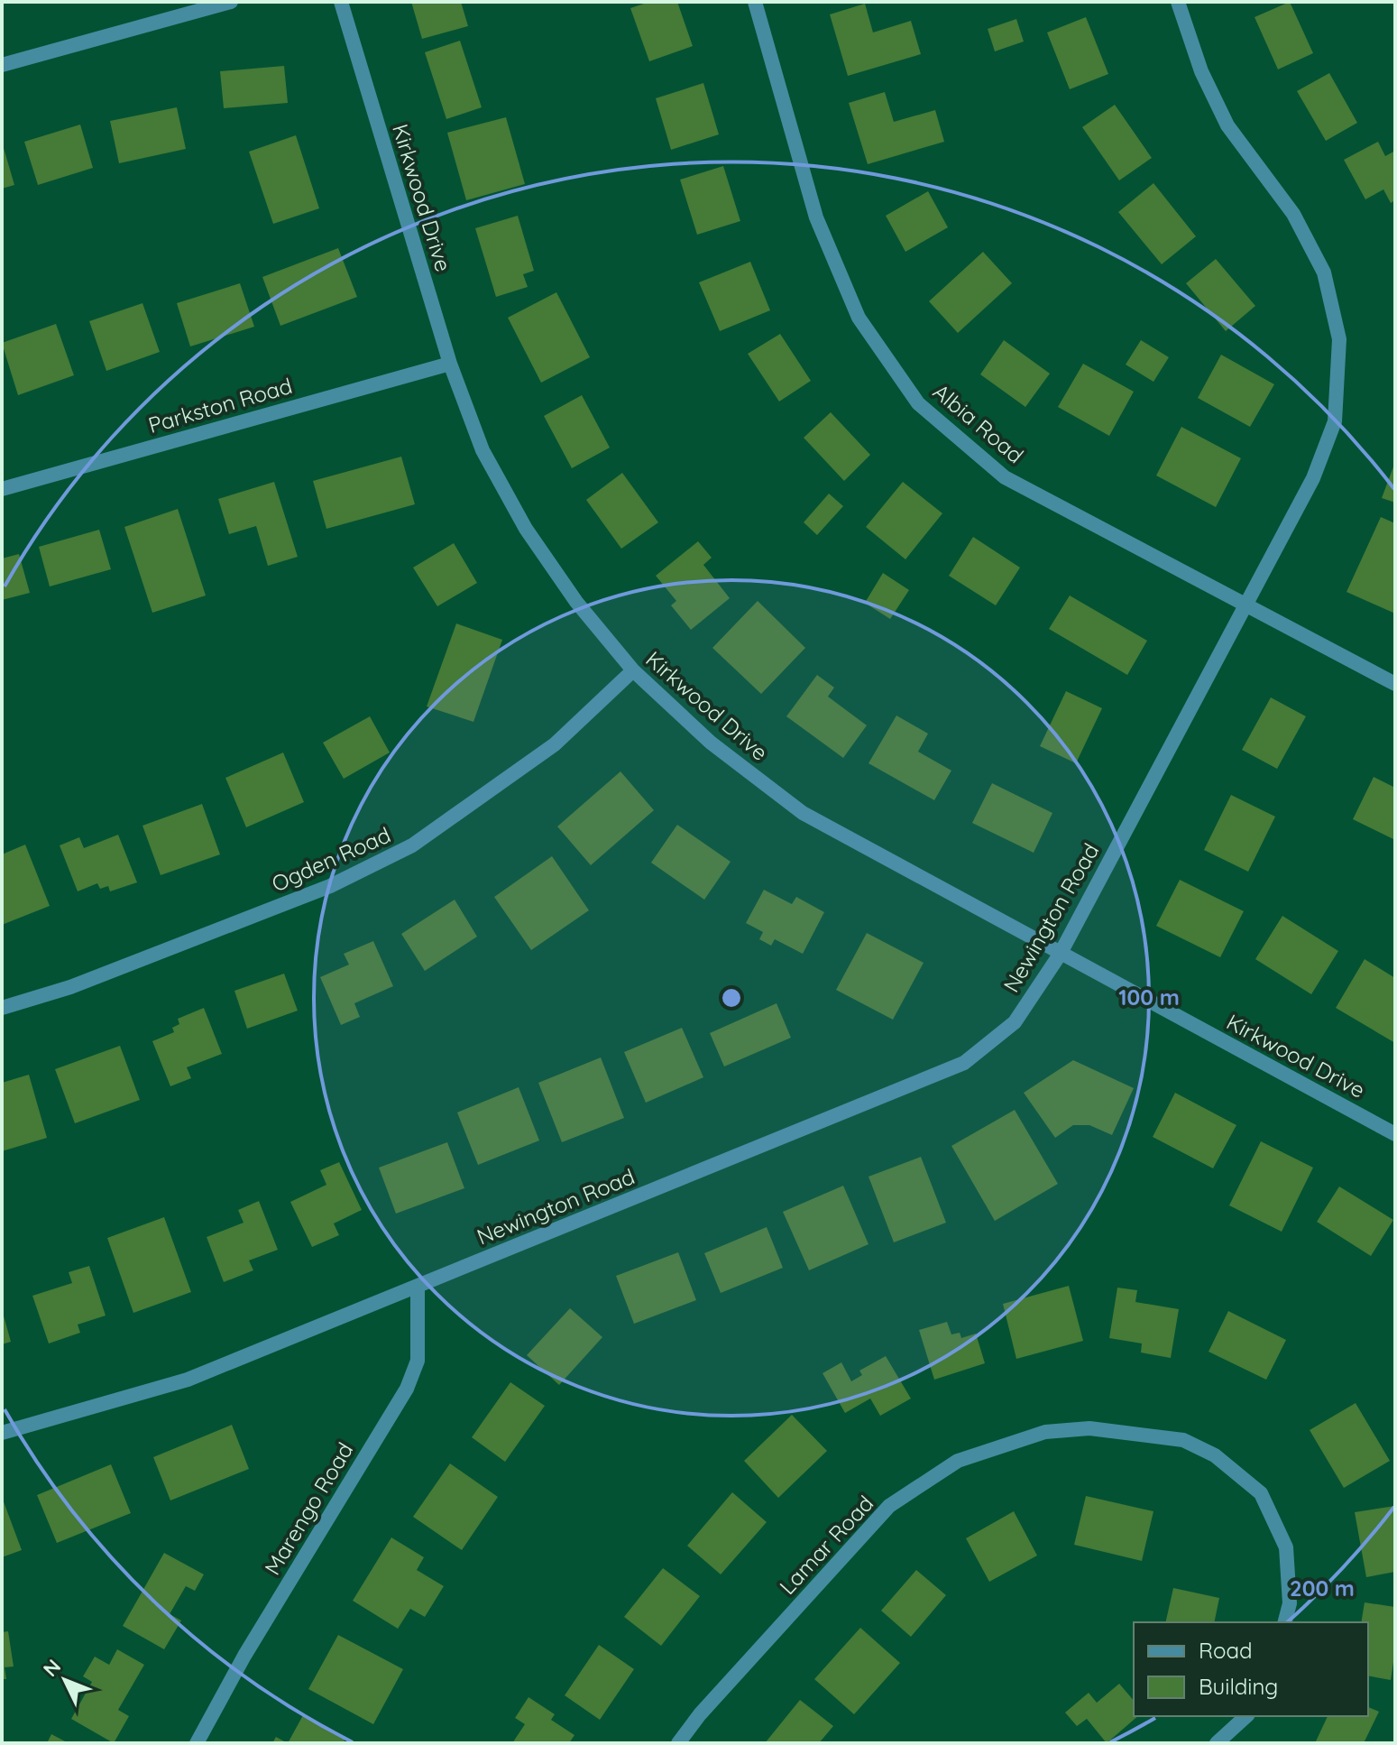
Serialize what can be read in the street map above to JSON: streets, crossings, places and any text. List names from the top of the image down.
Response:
{
  "streets": {
    "street": [
      "Kirkwood Drive",
      "Parkston Road",
      "Albia Road",
      "Ogden Road",
      "Newington Road",
      "Marengo Road",
      "Lamar Road"
    ]
  },
  "crossings": [
    ["Kirkwood Drive", "Parkston Road"],
    ["Kirkwood Drive", "Ogden Road"],
    ["Kirkwood Drive", "Newington Road"],
    ["Albia Road", "Newington Road"],
    ["Newington Road", "Marengo Road"]
  ],
  "legend": ["Road", "Building"],
  "north": "top left",
  "rings": ["100 m", "200 m"]
}
